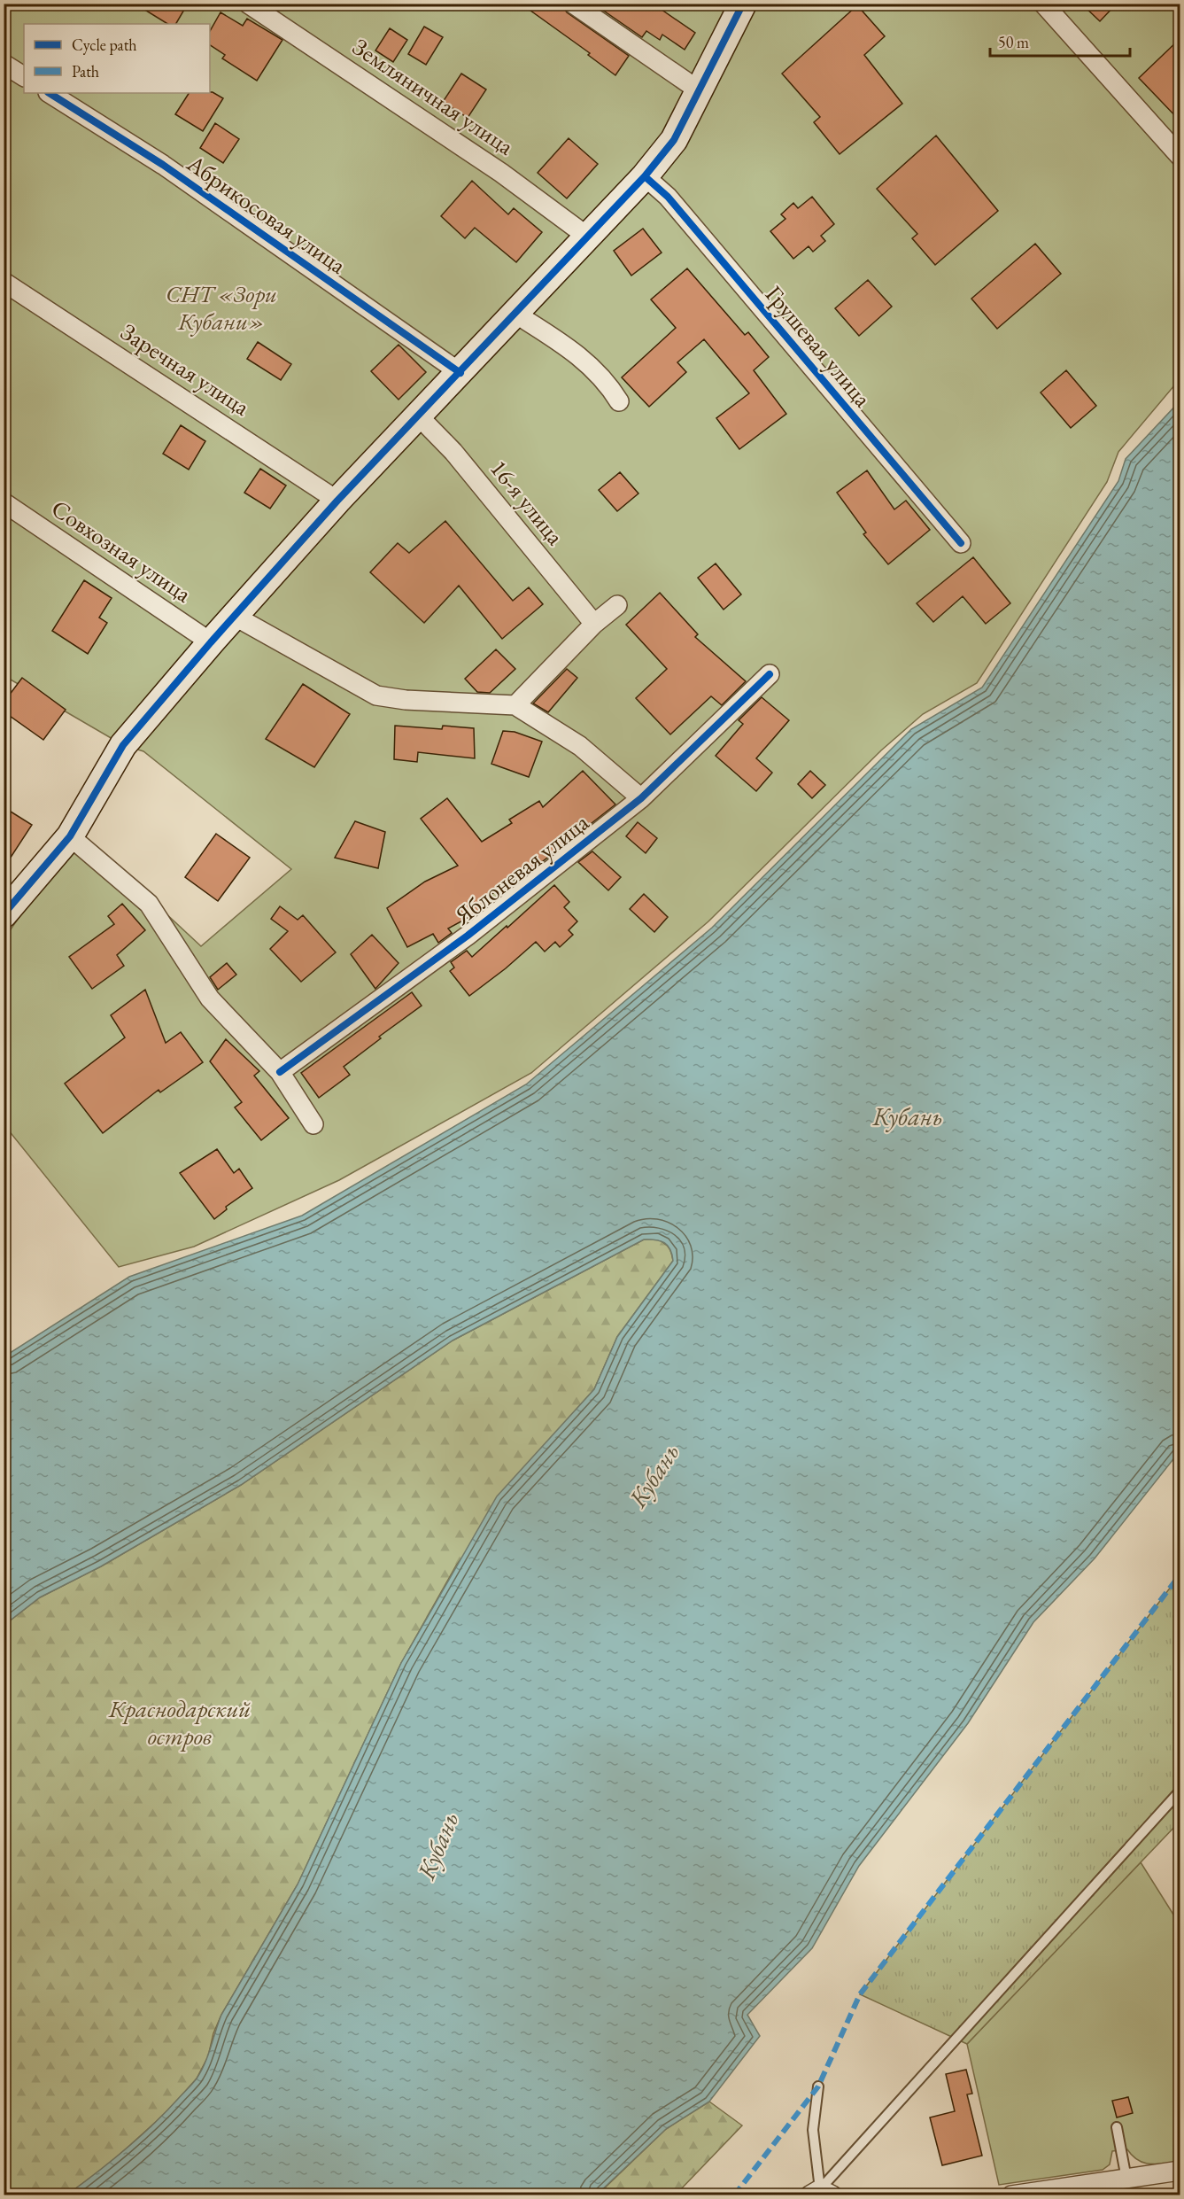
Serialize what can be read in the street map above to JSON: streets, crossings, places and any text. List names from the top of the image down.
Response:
{
  "streets": {
    "street": [
      "Земляничная улица",
      "Абрикосовая улица",
      "Грушевая улица",
      "Заречная улица",
      "16-я улица",
      "Совхозная улица",
      "Яблоневая улица"
    ]
  },
  "water": ["Кубань"],
  "parks": ["СНТ «Зори Кубани»", "Краснодарский остров"],
  "legend": ["Cycle path", "Path"],
  "scale_bar": "50 m"
}
